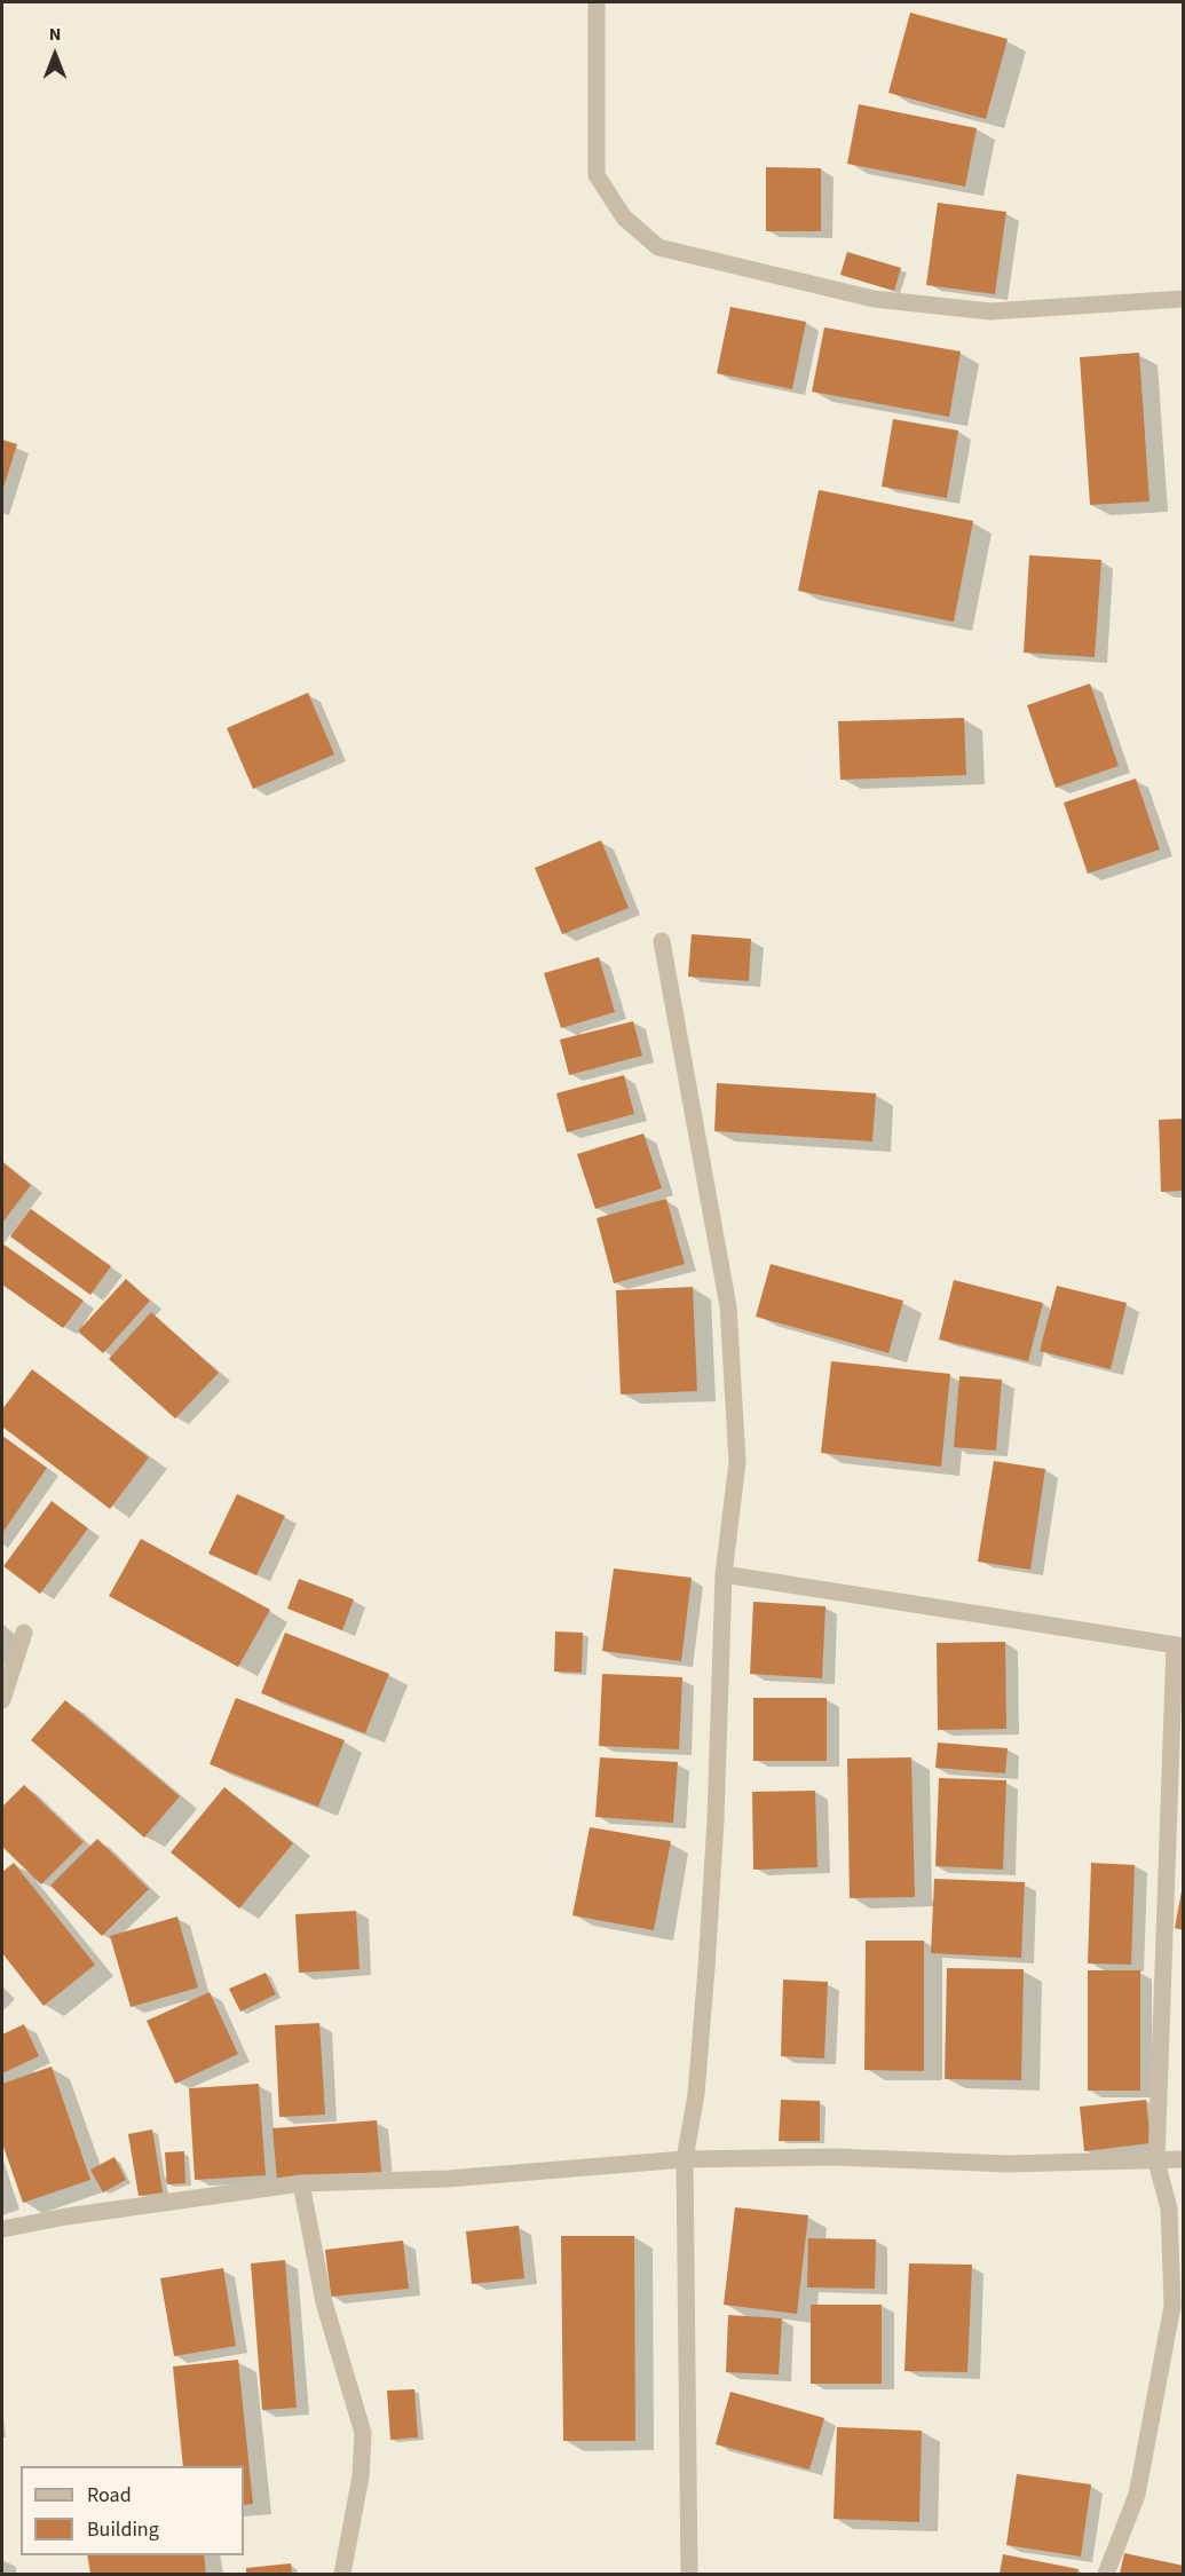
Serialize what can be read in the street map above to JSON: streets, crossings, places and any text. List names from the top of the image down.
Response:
{
  "legend": ["Road", "Building"],
  "north": "top"
}
